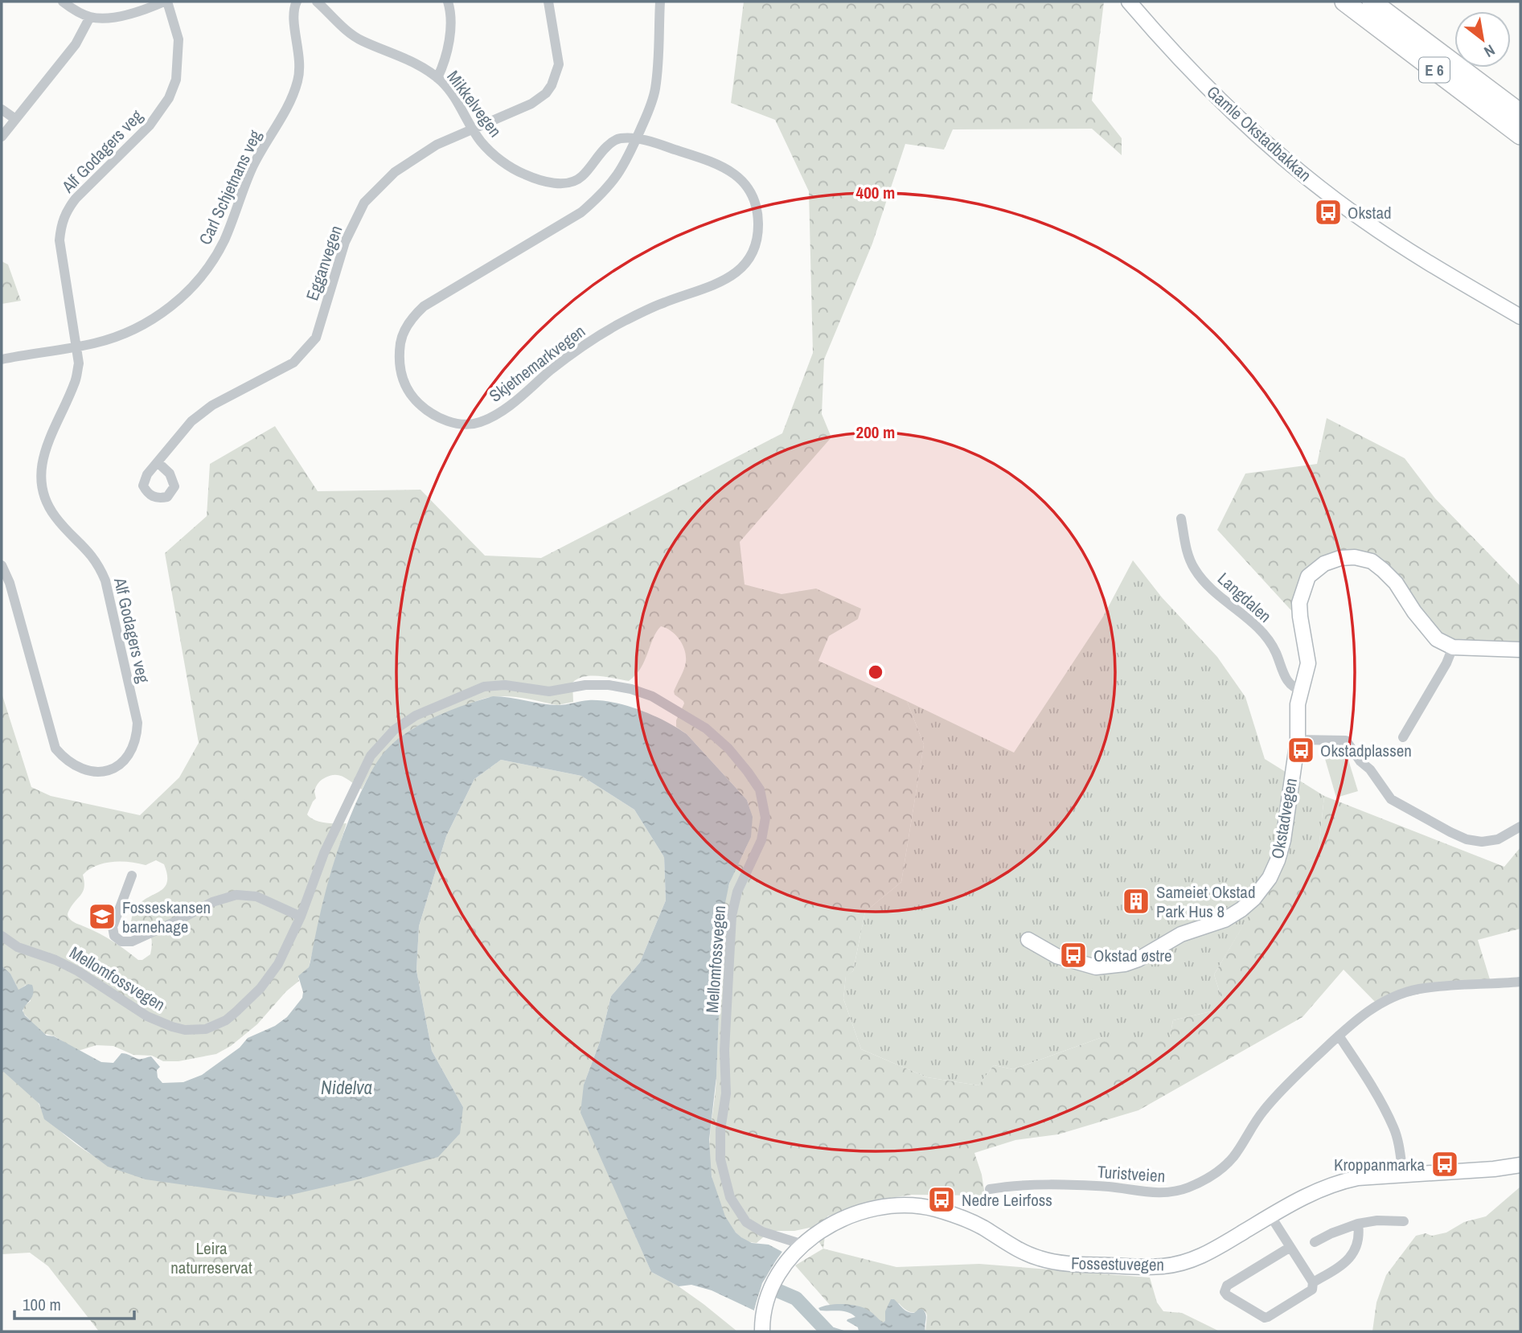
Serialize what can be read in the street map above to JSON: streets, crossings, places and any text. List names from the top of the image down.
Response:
{
  "streets": {
    "highway": ["E 6"],
    "street": [
      "Mikkelvegen",
      "Gamle Okstadbakkan",
      "Alf Godagers veg",
      "Carl Schjetnans veg",
      "Egganvegen",
      "Skjetnemarkvegen",
      "Langdalen",
      "Okstadvegen",
      "Mellomfossvegen",
      "Turistveien",
      "Fossestuvegen"
    ]
  },
  "crossings": [
    ["Mikkelvegen", "Egganvegen"],
    ["Mikkelvegen", "Skjetnemarkvegen"],
    ["Alf Godagers veg", "Carl Schjetnans veg"],
    ["Langdalen", "Okstadvegen"],
    ["Mellomfossvegen", "Fossestuvegen"]
  ],
  "water": ["Nidelva"],
  "parks": ["Leira naturreservat"],
  "places": {
    "bus stop": [
      "Okstad",
      "Okstadplassen",
      "Okstad østre",
      "Kroppanmarka",
      "Nedre Leirfoss"
    ],
    "building": ["Sameiet Okstad Park Hus 8"],
    "school or university": ["Fosseskansen barnehage"]
  },
  "scale_bar": "100 m",
  "north": "bottom right",
  "rings": ["400 m", "200 m"]
}
